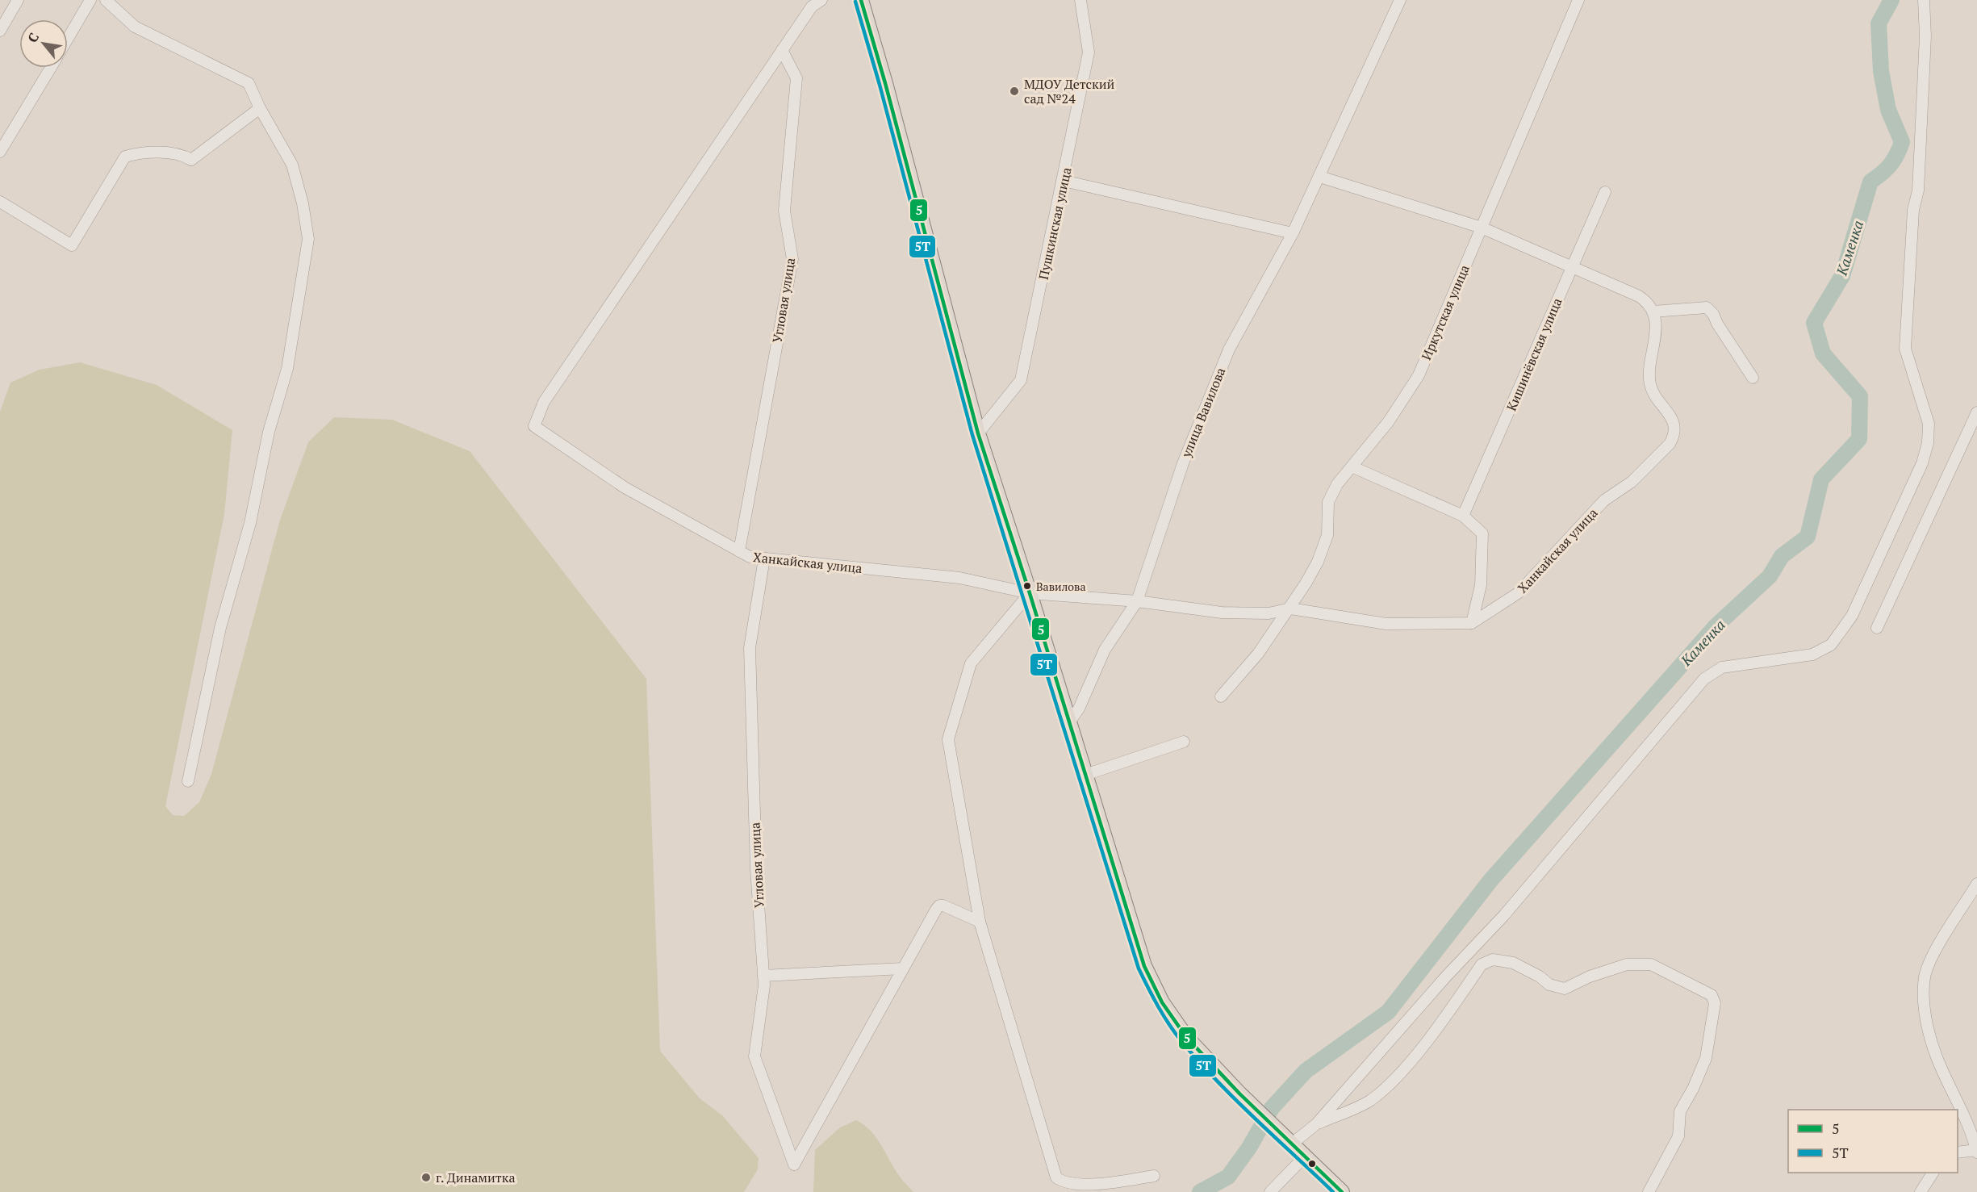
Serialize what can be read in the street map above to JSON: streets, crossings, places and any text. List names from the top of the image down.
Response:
{
  "streets": {
    "street": [
      "Пушкинская улица",
      "Угловая улица",
      "Иркутская улица",
      "Кишинёвская улица",
      "улица Вавилова",
      "Ханкайская улица"
    ]
  },
  "crossings": [
    ["Угловая улица", "Ханкайская улица"],
    ["улица Вавилова", "Ханкайская улица"]
  ],
  "water": ["Каменка"],
  "places": ["МДОУ Детский сад №24", "Вавилова", "г. Динамитка"],
  "lines": ["transit line 5", "transit line 5Т"],
  "legend": ["5", "5Т"],
  "north": "top left"
}
